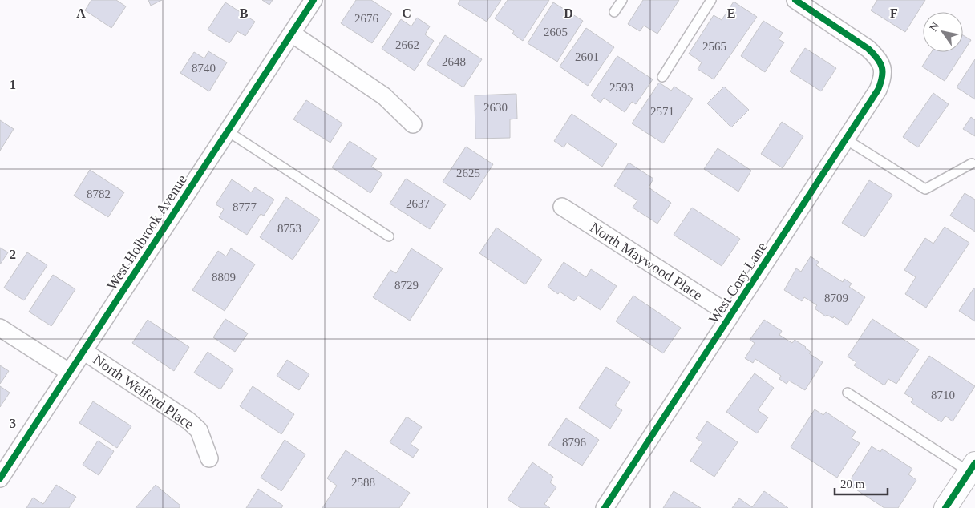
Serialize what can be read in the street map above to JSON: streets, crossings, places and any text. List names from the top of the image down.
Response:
{
  "streets": {
    "street": [
      "West Holbrook Avenue",
      "North Maywood Place",
      "West Cory Lane",
      "North Welford Place"
    ]
  },
  "crossings": [
    ["West Holbrook Avenue", "North Welford Place"],
    ["North Maywood Place", "West Cory Lane"]
  ],
  "house_numbers": [
    "2676",
    "2605",
    "2662",
    "2565",
    "2601",
    "2648",
    "8740",
    "2593",
    "2630",
    "2571",
    "2625",
    "8782",
    "2637",
    "8777",
    "8753",
    "8809",
    "8729",
    "8709",
    "8710",
    "8796",
    "2588"
  ],
  "scale_bar": "20 m",
  "north": "top left",
  "grid": {
    "columns": [
      "A",
      "B",
      "C",
      "D",
      "E",
      "F"
    ],
    "rows": ["1", "2", "3"]
  }
}
